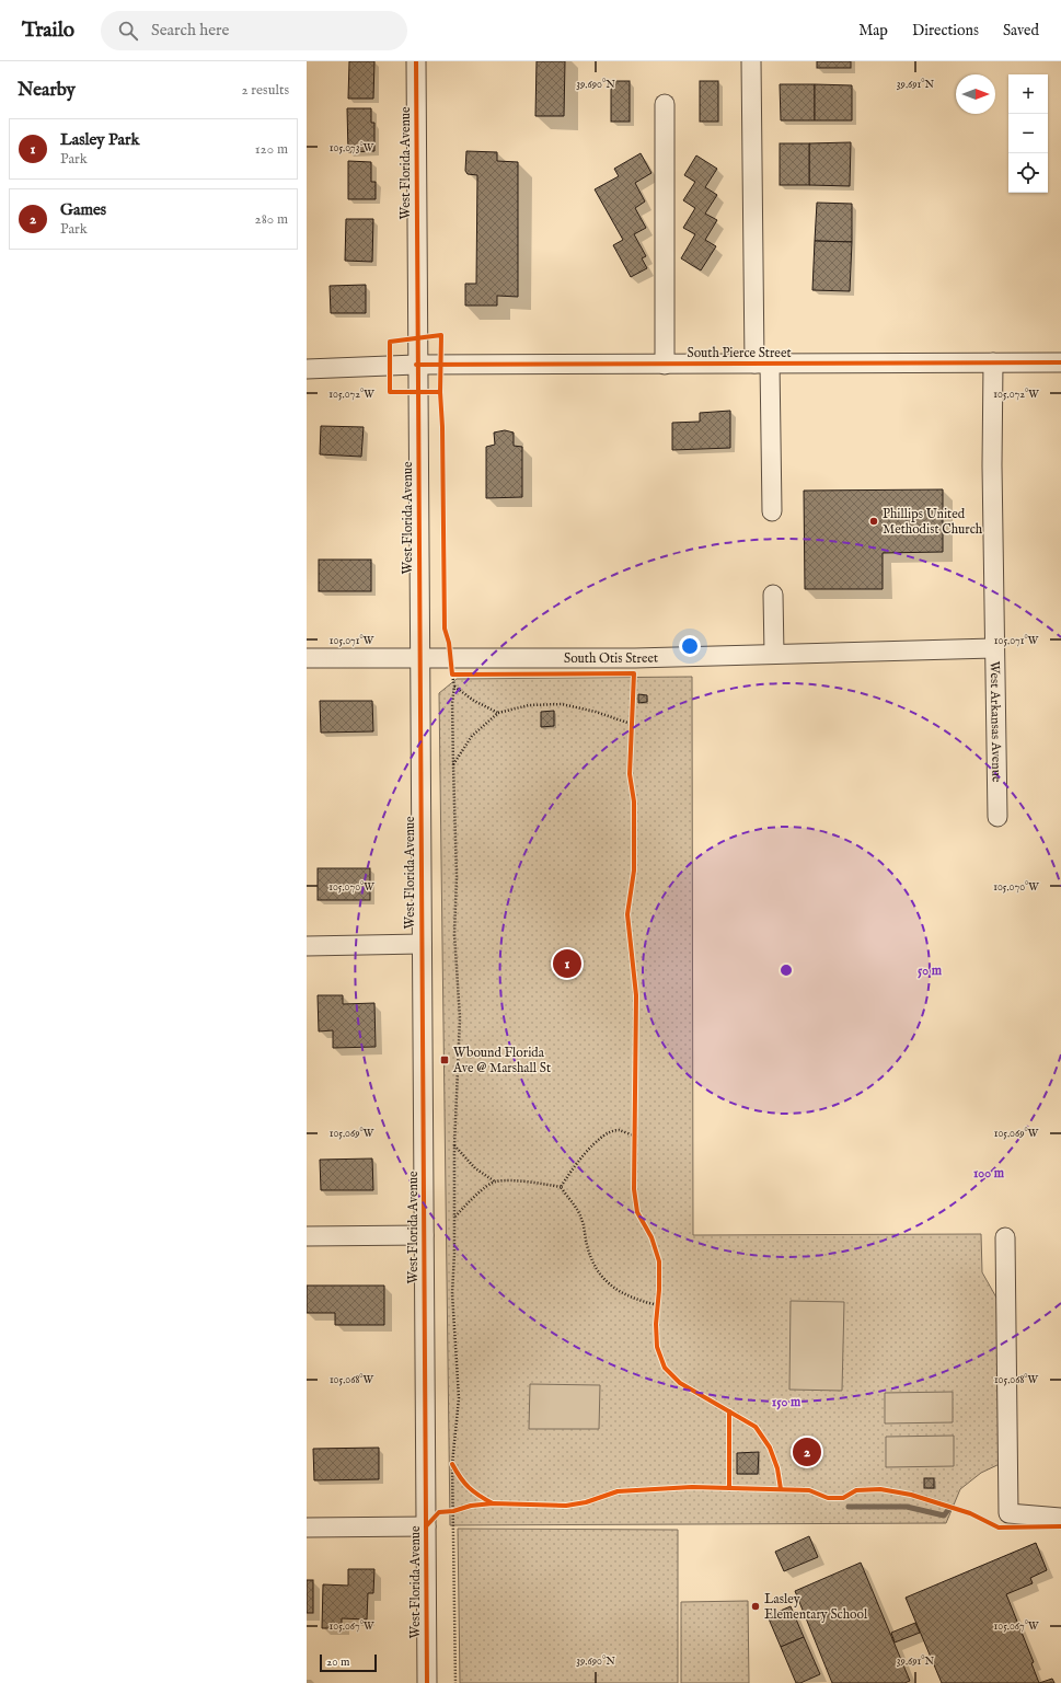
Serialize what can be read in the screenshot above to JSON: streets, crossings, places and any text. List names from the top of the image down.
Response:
{
  "streets": {
    "street": [
      "West Florida Avenue",
      "South Pierce Street",
      "South Otis Street",
      "West Arkansas Avenue"
    ]
  },
  "crossings": [
    ["West Florida Avenue", "South Pierce Street"],
    ["West Florida Avenue", "South Otis Street"],
    ["South Pierce Street", "West Arkansas Avenue"],
    ["South Otis Street", "West Arkansas Avenue"]
  ],
  "places": {
    "other": ["Phillips United Methodist Church", "Lasley Elementary School"],
    "transit": ["Wbound Florida Ave @ Marshall St"]
  },
  "scale_bar": "20 m",
  "north": "right",
  "page": {
    "header": "Trailo",
    "search": "Search here",
    "nav": ["Map", "Directions", "Saved"],
    "heading": ["Nearby", "2 results"],
    "map_buttons": ["+", "−"],
    "list": [
      {
        "mark": "1",
        "name": "Lasley Park",
        "note": "Park",
        "value": "120 m"
      },
      {
        "mark": "2",
        "name": "Games",
        "note": "Park",
        "value": "280 m"
      }
    ],
    "pins": ["1", "2"],
    "scale": "20 m"
  },
  "coordinates": [
    "39.690°N",
    "39.691°N",
    "105.073°W",
    "105.072°W",
    "105.071°W",
    "105.070°W",
    "105.069°W",
    "105.068°W",
    "105.067°W"
  ],
  "rings": ["50 m", "100 m", "150 m"]
}
